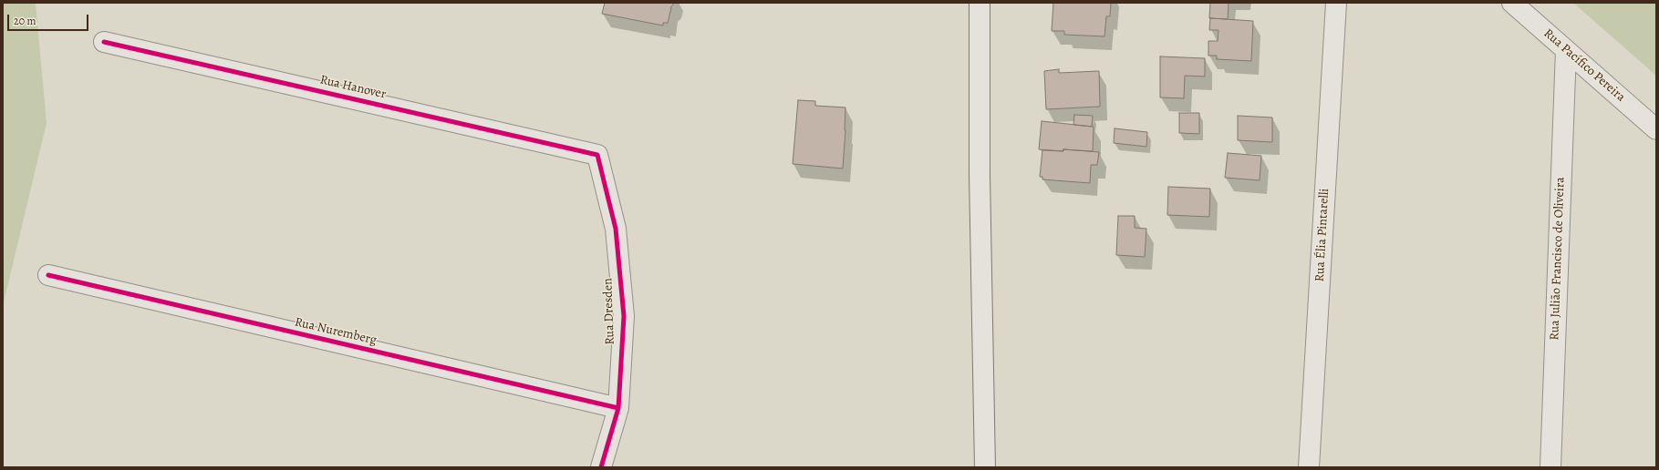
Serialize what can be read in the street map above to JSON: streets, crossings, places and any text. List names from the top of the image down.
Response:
{
  "streets": {
    "street": [
      "Rua Pacífico Pereira",
      "Rua Hanover",
      "Rua Élia Pintarelli",
      "Rua Julião Francisco de Oliveira",
      "Rua Dresden",
      "Rua Nuremberg"
    ]
  },
  "crossings": [
    ["Rua Pacífico Pereira", "Rua Julião Francisco de Oliveira"],
    ["Rua Hanover", "Rua Dresden"],
    ["Rua Dresden", "Rua Nuremberg"]
  ],
  "scale_bar": "20 m"
}
